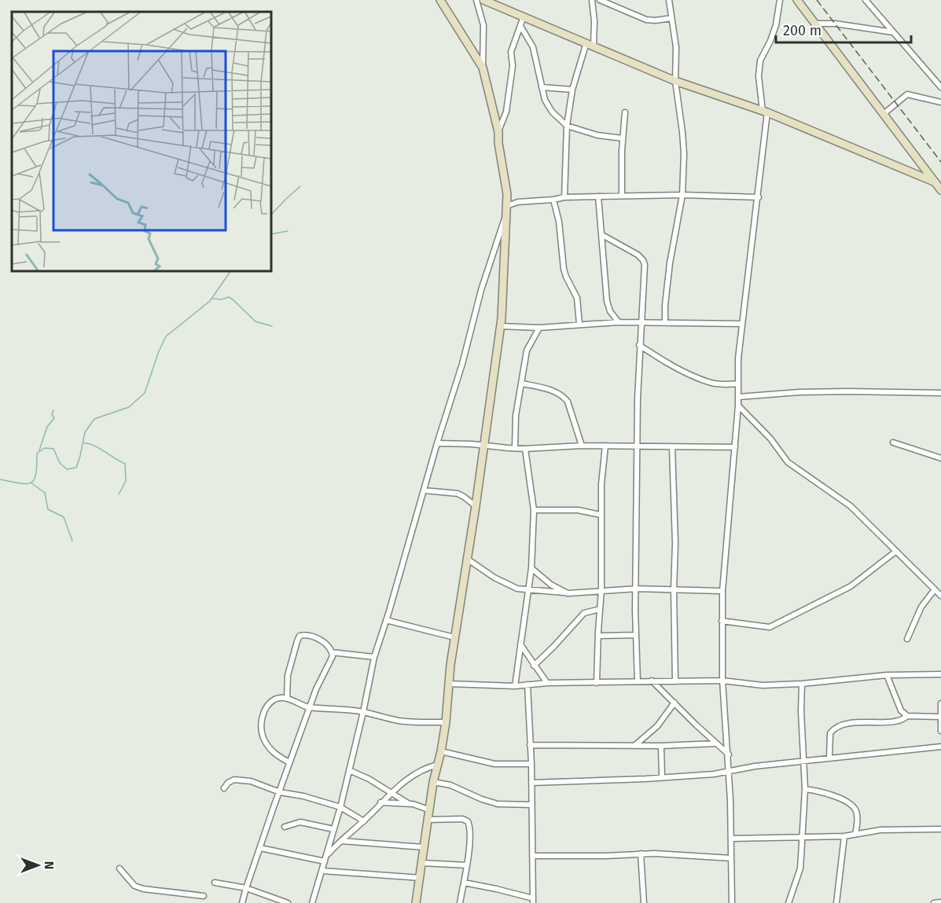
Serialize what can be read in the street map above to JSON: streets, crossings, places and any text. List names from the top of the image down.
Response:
{
  "scale_bar": "200 m",
  "north": "right"
}
